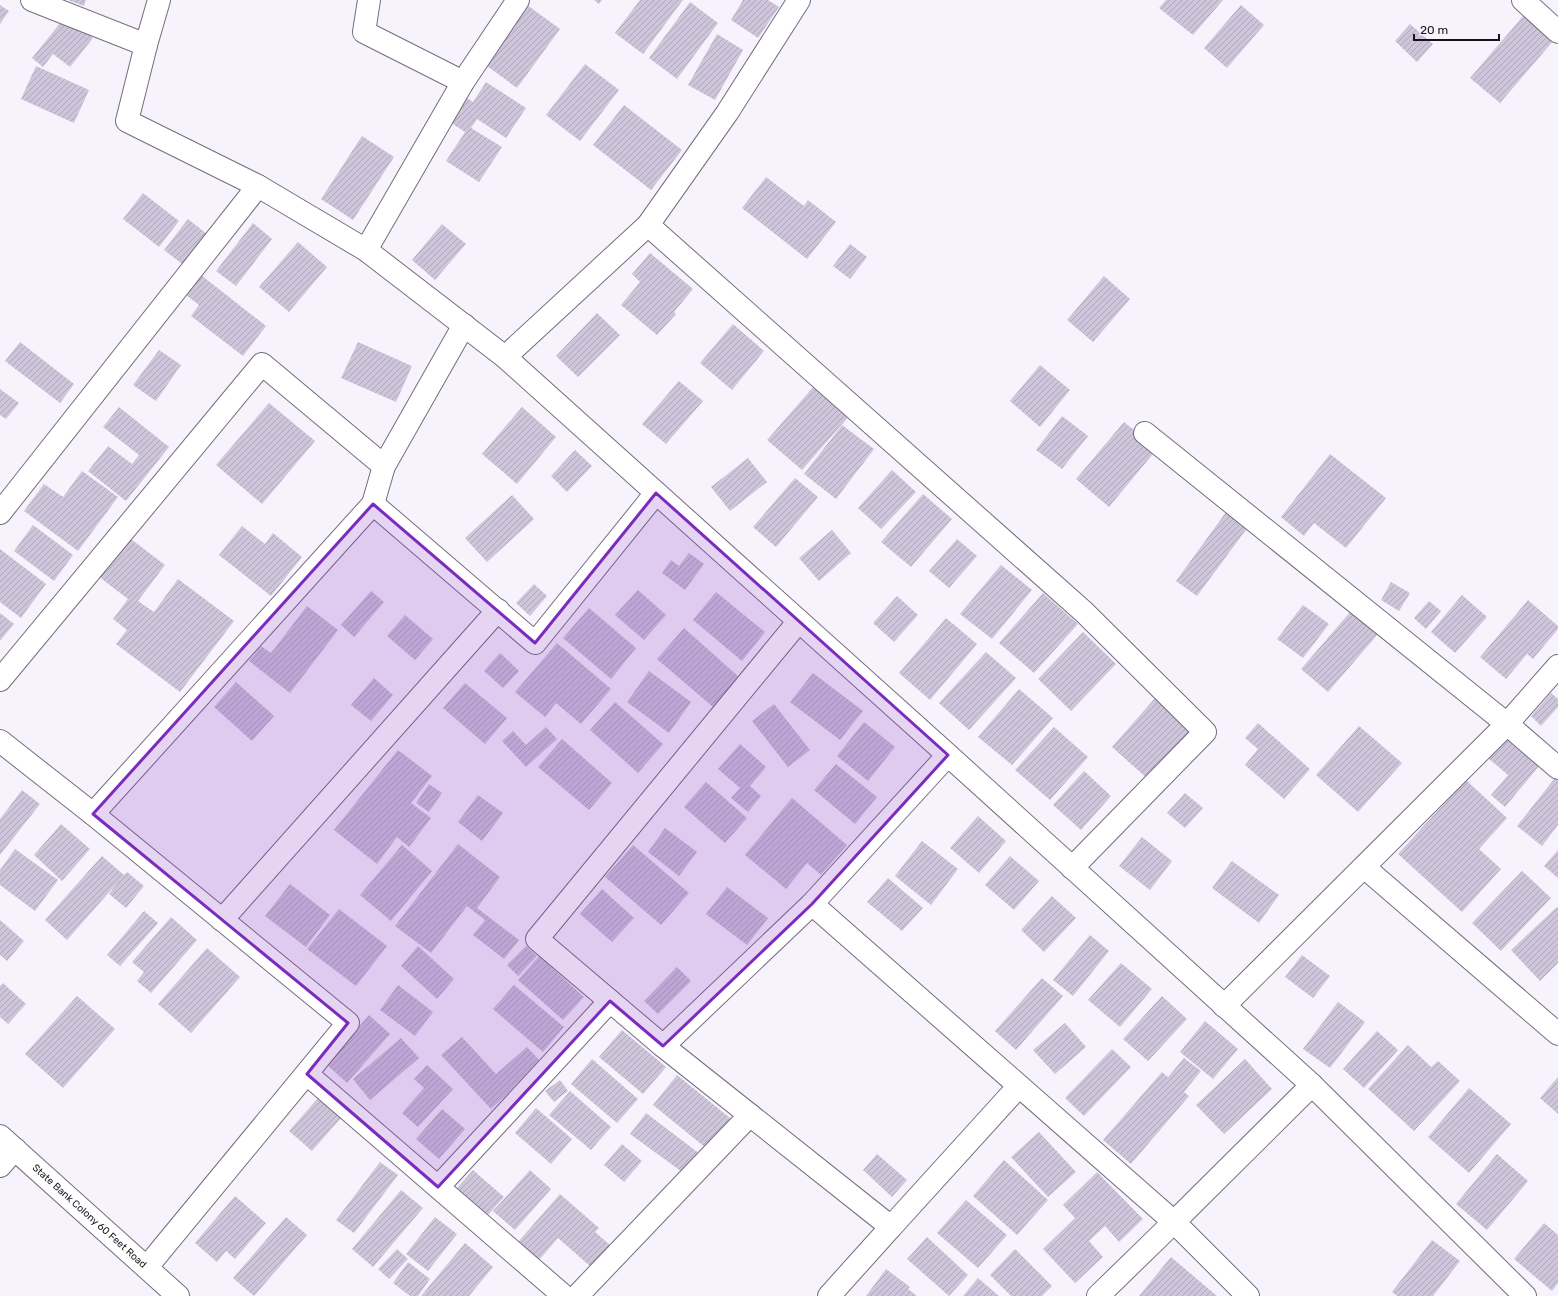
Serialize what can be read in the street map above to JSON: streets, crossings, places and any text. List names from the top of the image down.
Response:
{
  "streets": {
    "street": ["State Bank Colony 60 Feet Road"]
  },
  "scale_bar": "20 m"
}
